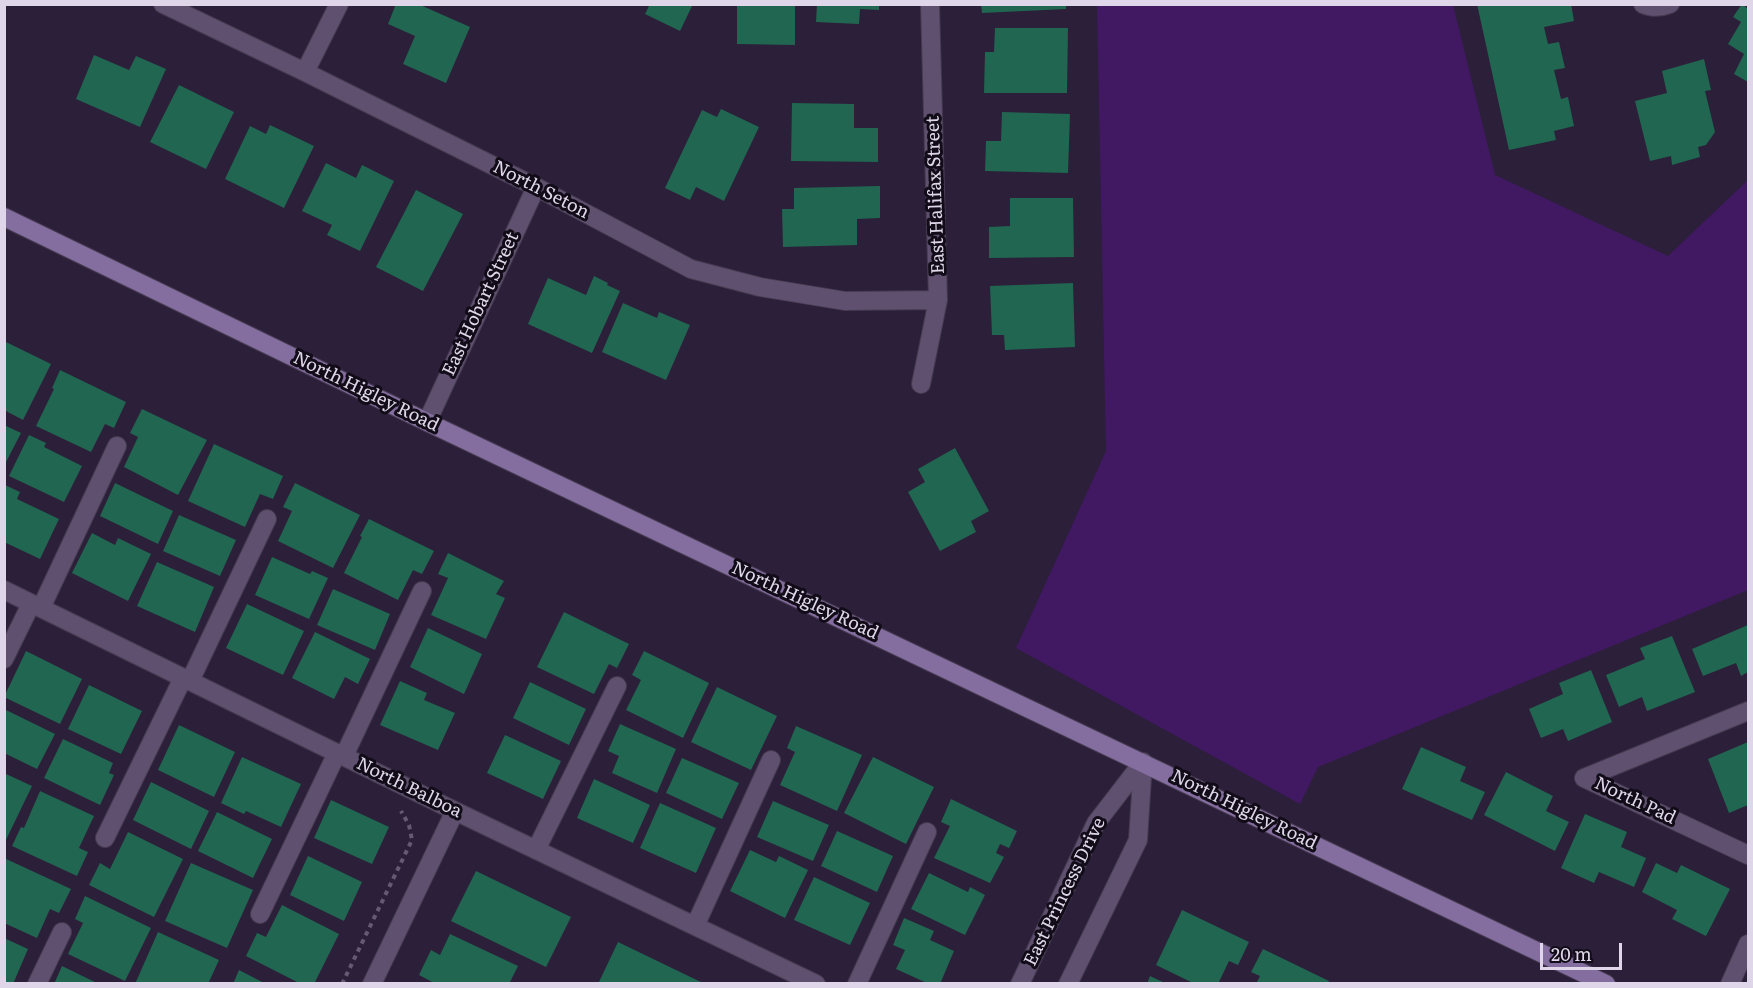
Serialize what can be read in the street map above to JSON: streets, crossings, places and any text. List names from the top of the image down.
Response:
{
  "streets": {
    "main road": ["North Higley Road"],
    "street": [
      "North Seton",
      "East Halifax Street",
      "East Hobart Street",
      "North Balboa",
      "North Pad",
      "East Princess Drive"
    ]
  },
  "crossings": [
    ["North Seton", "East Halifax Street"],
    ["North Seton", "East Hobart Street"],
    ["East Hobart Street", "North Higley Road"],
    ["North Higley Road", "East Princess Drive"]
  ],
  "scale_bar": "20 m"
}
